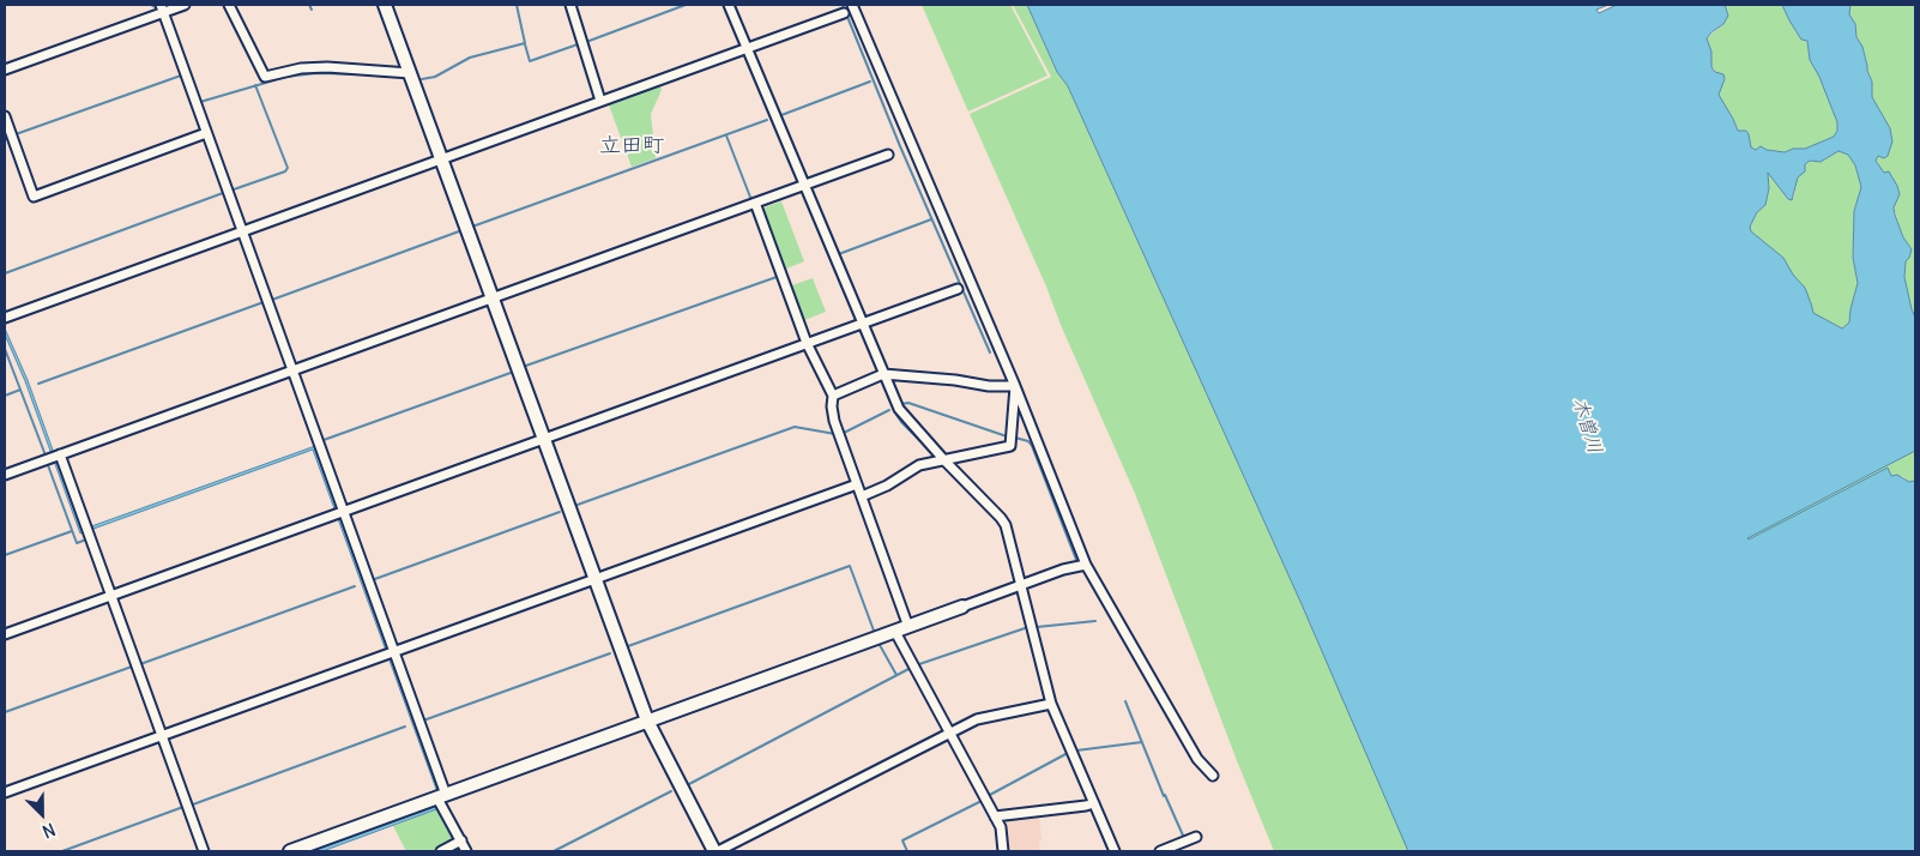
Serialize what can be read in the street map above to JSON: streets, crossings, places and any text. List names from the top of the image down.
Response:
{
  "districts": ["立田町"],
  "water": ["木曽川"],
  "north": "bottom right"
}
